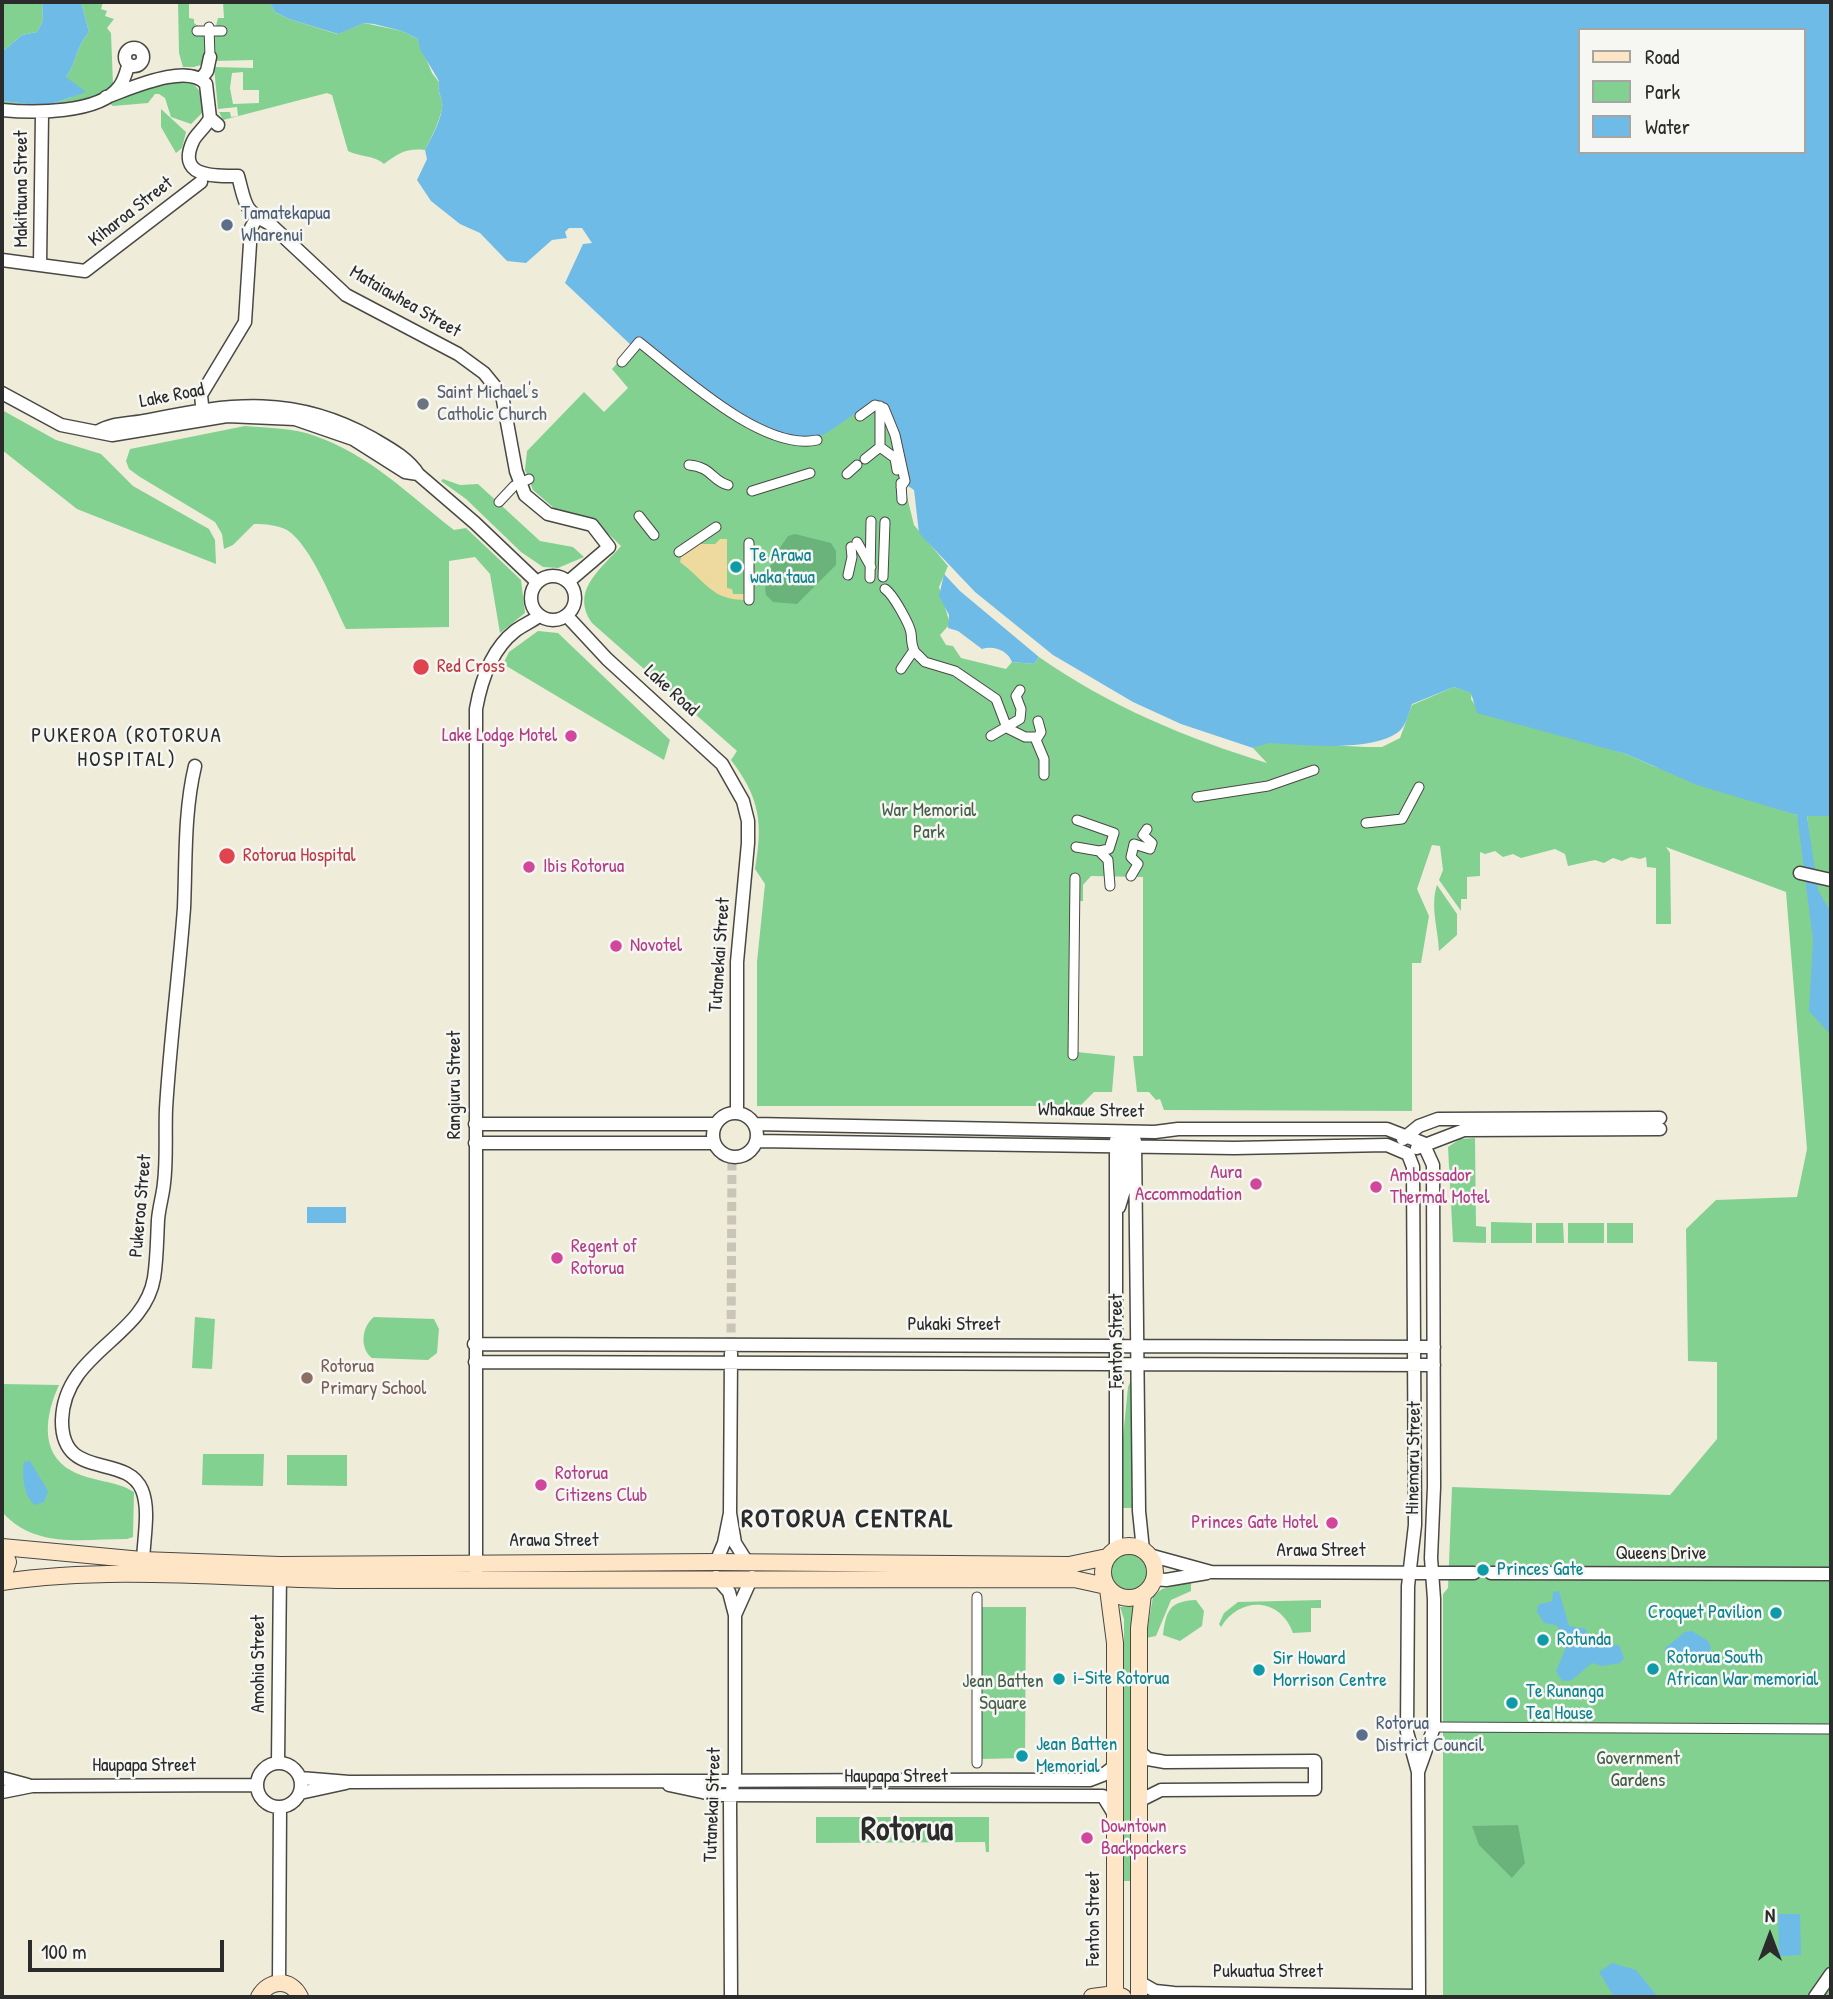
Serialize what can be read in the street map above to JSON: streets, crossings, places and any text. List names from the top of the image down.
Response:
{
  "streets": {
    "main road": ["Fenton Street", "Arawa Street"],
    "street": [
      "Makitauna Street",
      "Kiharoa Street",
      "Mataiawhea Street",
      "Lake Road",
      "Tutanekai Street",
      "Rangiuru Street",
      "Whakaue Street",
      "Pukeroa Street",
      "Pukaki Street",
      "Hinemaru Street",
      "Queens Drive",
      "Amohia Street",
      "Haupapa Street",
      "Pukuatua Street"
    ]
  },
  "crossings": [
    ["Makitauna Street", "Kiharoa Street"],
    ["Lake Road", "Tutanekai Street"],
    ["Lake Road", "Rangiuru Street"],
    ["Tutanekai Street", "Whakaue Street"],
    ["Tutanekai Street", "Arawa Street"],
    ["Tutanekai Street", "Haupapa Street"],
    ["Rangiuru Street", "Pukaki Street"],
    ["Rangiuru Street", "Arawa Street"],
    ["Whakaue Street", "Fenton Street"],
    ["Whakaue Street", "Hinemaru Street"],
    ["Pukeroa Street", "Arawa Street"],
    ["Pukaki Street", "Fenton Street"],
    ["Pukaki Street", "Hinemaru Street"],
    ["Fenton Street", "Arawa Street"],
    ["Fenton Street", "Haupapa Street"],
    ["Hinemaru Street", "Arawa Street"],
    ["Hinemaru Street", "Pukuatua Street"],
    ["Arawa Street", "Amohia Street"],
    ["Amohia Street", "Haupapa Street"]
  ],
  "districts": ["PUKEROA (ROTORUA HOSPITAL)", "ROTORUA CENTRAL", "Rotorua"],
  "parks": ["War Memorial Park", "Jean Batten Square", "Government Gardens"],
  "places": [
    "Tamatekapua Wharenui",
    "Saint Michael's Catholic Church",
    "Te Arawa waka taua",
    "Red Cross",
    "Lake Lodge Motel",
    "Rotorua Hospital",
    "Ibis Rotorua",
    "Novotel",
    "Aura Accommodation",
    "Ambassador Thermal Motel",
    "Regent of Rotorua",
    "Rotorua Primary School",
    "Rotorua Citizens Club",
    "Princes Gate Hotel",
    "Princes Gate",
    "Croquet Pavilion",
    "Rotunda",
    "Rotorua South African War memorial",
    "Sir Howard Morrison Centre",
    "i-Site Rotorua",
    "Te Runanga Tea House",
    "Rotorua District Council",
    "Jean Batten Memorial",
    "Downtown Backpackers"
  ],
  "legend": ["Road", "Park", "Water"],
  "scale_bar": "100 m",
  "north": "top"
}
